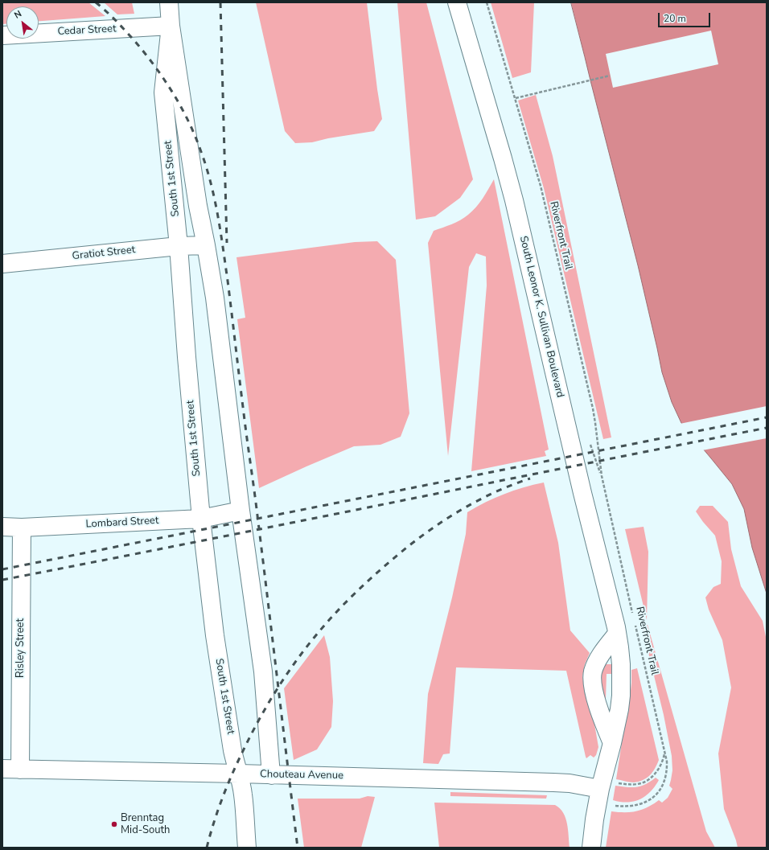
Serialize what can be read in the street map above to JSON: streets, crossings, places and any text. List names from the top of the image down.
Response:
{
  "streets": {
    "street": [
      "Cedar Street",
      "South 1st Street",
      "Gratiot Street",
      "South Leonor K. Sullivan Boulevard",
      "Lombard Street",
      "Risley Street",
      "Chouteau Avenue"
    ],
    "path": ["Riverfront Trail"]
  },
  "crossings": [
    ["Cedar Street", "South 1st Street"],
    ["South 1st Street", "Gratiot Street"],
    ["South 1st Street", "Lombard Street"],
    ["South 1st Street", "Chouteau Avenue"],
    ["South Leonor K. Sullivan Boulevard", "Chouteau Avenue"],
    ["Lombard Street", "Risley Street"],
    ["Risley Street", "Chouteau Avenue"]
  ],
  "places": ["Brenntag Mid-South"],
  "scale_bar": "20 m",
  "north": "top left"
}
